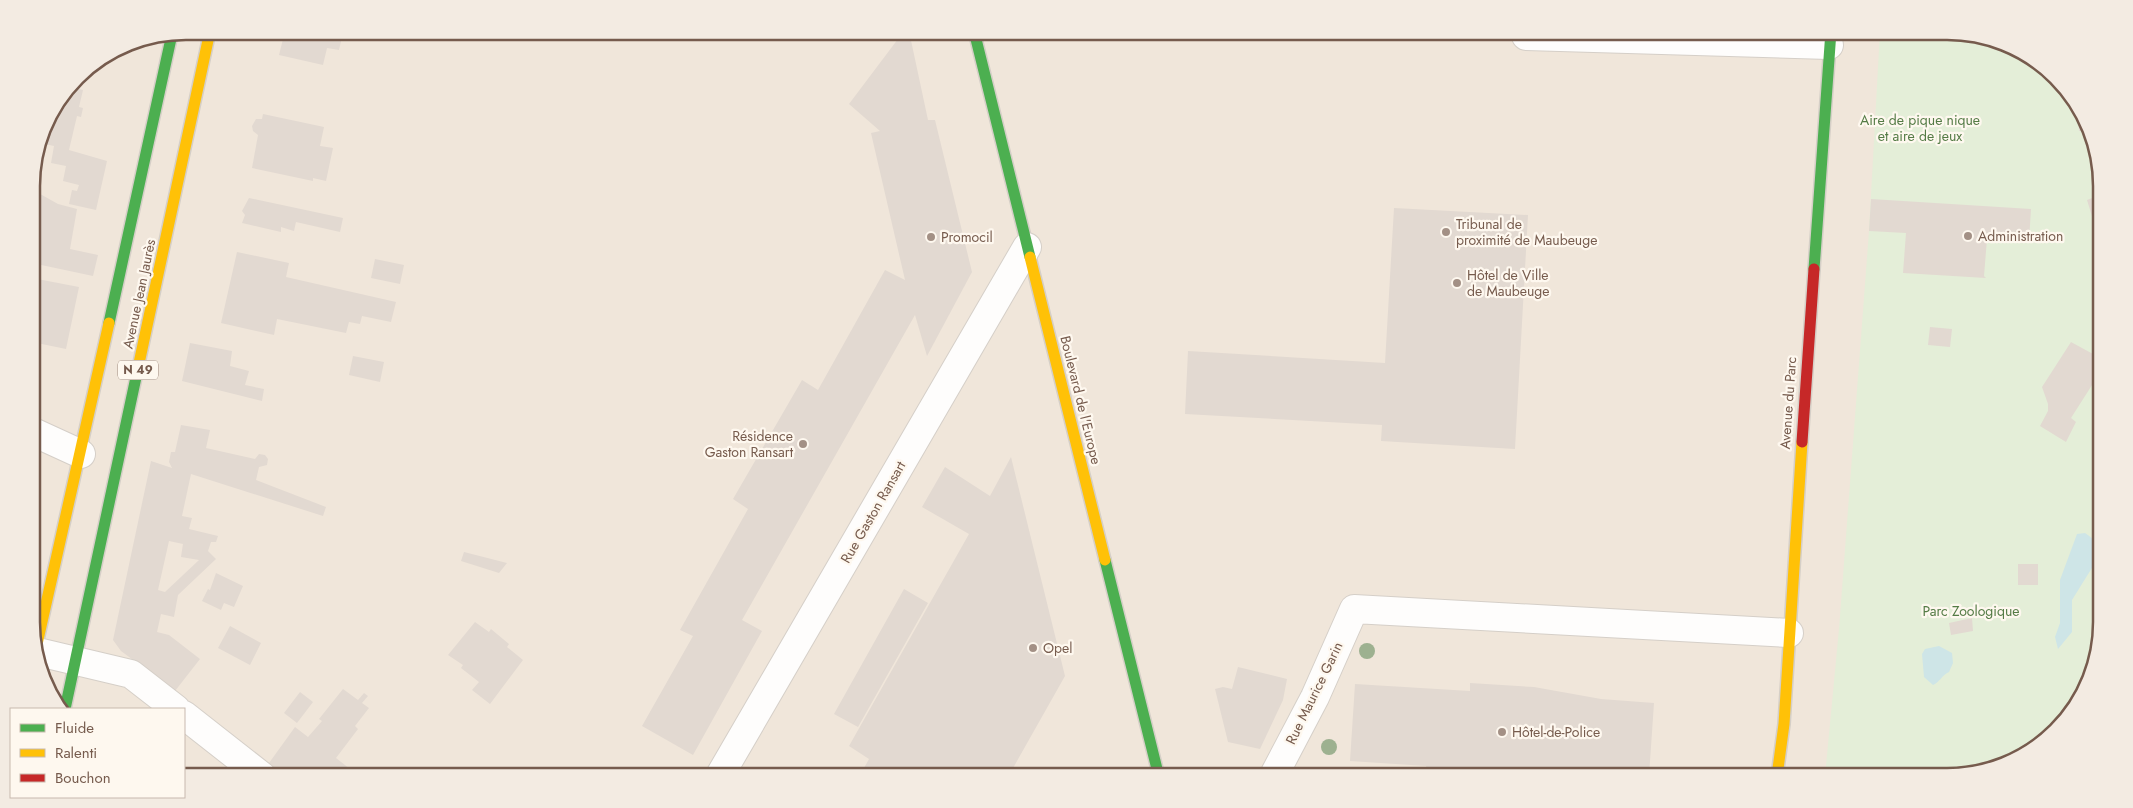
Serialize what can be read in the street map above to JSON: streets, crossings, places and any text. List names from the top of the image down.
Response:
{
  "streets": {
    "main road": [
      "Avenue Jean Jaurès",
      "N 49",
      "Boulevard de l'Europe",
      "Avenue du Parc"
    ],
    "street": ["Rue Gaston Ransart", "Rue Maurice Garin"]
  },
  "crossings": [
    ["Boulevard de l'Europe", "Rue Gaston Ransart"],
    ["Avenue du Parc", "Rue Maurice Garin"]
  ],
  "parks": ["Aire de pique nique et aire de jeux", "Parc Zoologique"],
  "places": [
    "Tribunal de proximité de Maubeuge",
    "Administration",
    "Promocil",
    "Hôtel de Ville de Maubeuge",
    "Résidence Gaston Ransart",
    "Opel",
    "Hôtel-de-Police"
  ],
  "legend": ["Fluide", "Ralenti", "Bouchon"]
}
